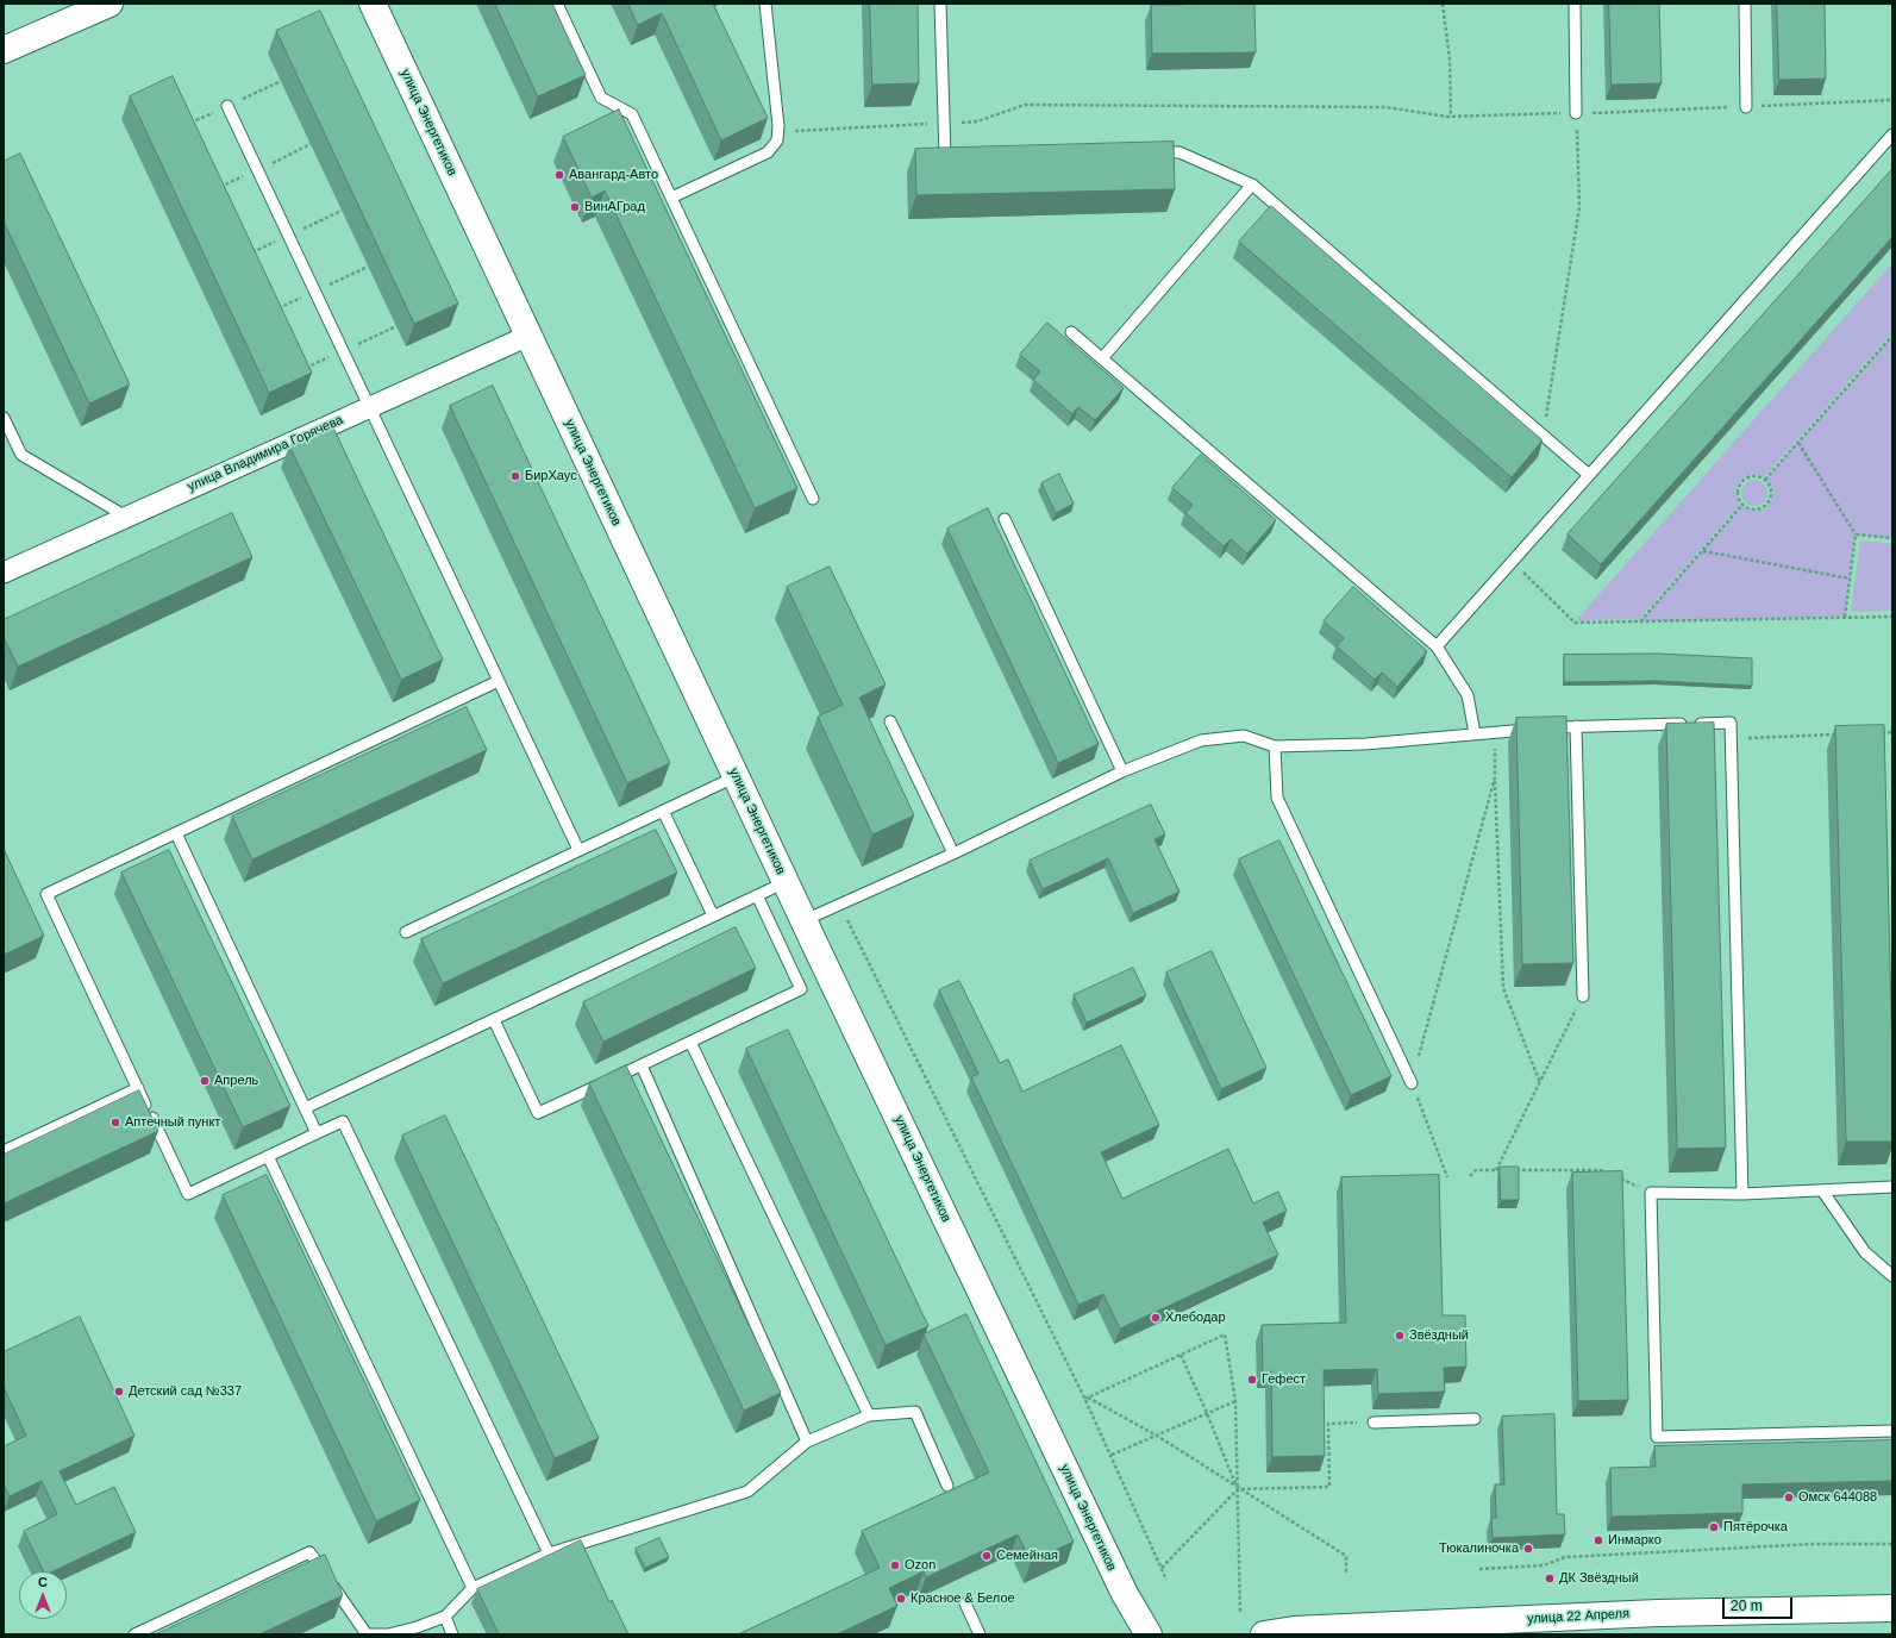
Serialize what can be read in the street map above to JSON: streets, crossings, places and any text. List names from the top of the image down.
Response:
{
  "streets": {
    "main road": ["улица Энергетиков", "улица 22 Апреля"],
    "street": ["улица Владимира Горячева"]
  },
  "crossings": [
    ["улица Энергетиков", "улица Владимира Горячева"]
  ],
  "places": [
    "Авангард-Авто",
    "ВинАГрад",
    "БирХаус",
    "Апрель",
    "Аптечный пункт",
    "Хлебодар",
    "Звёздный",
    "Гефест",
    "Детский сад №337",
    "Омск 644088",
    "Пятёрочка",
    "Инмарко",
    "Тюкалиночка",
    "Семейная",
    "Ozon",
    "ДК Звёздный",
    "Красное & Белое"
  ],
  "scale_bar": "20 m",
  "north": "top"
}
